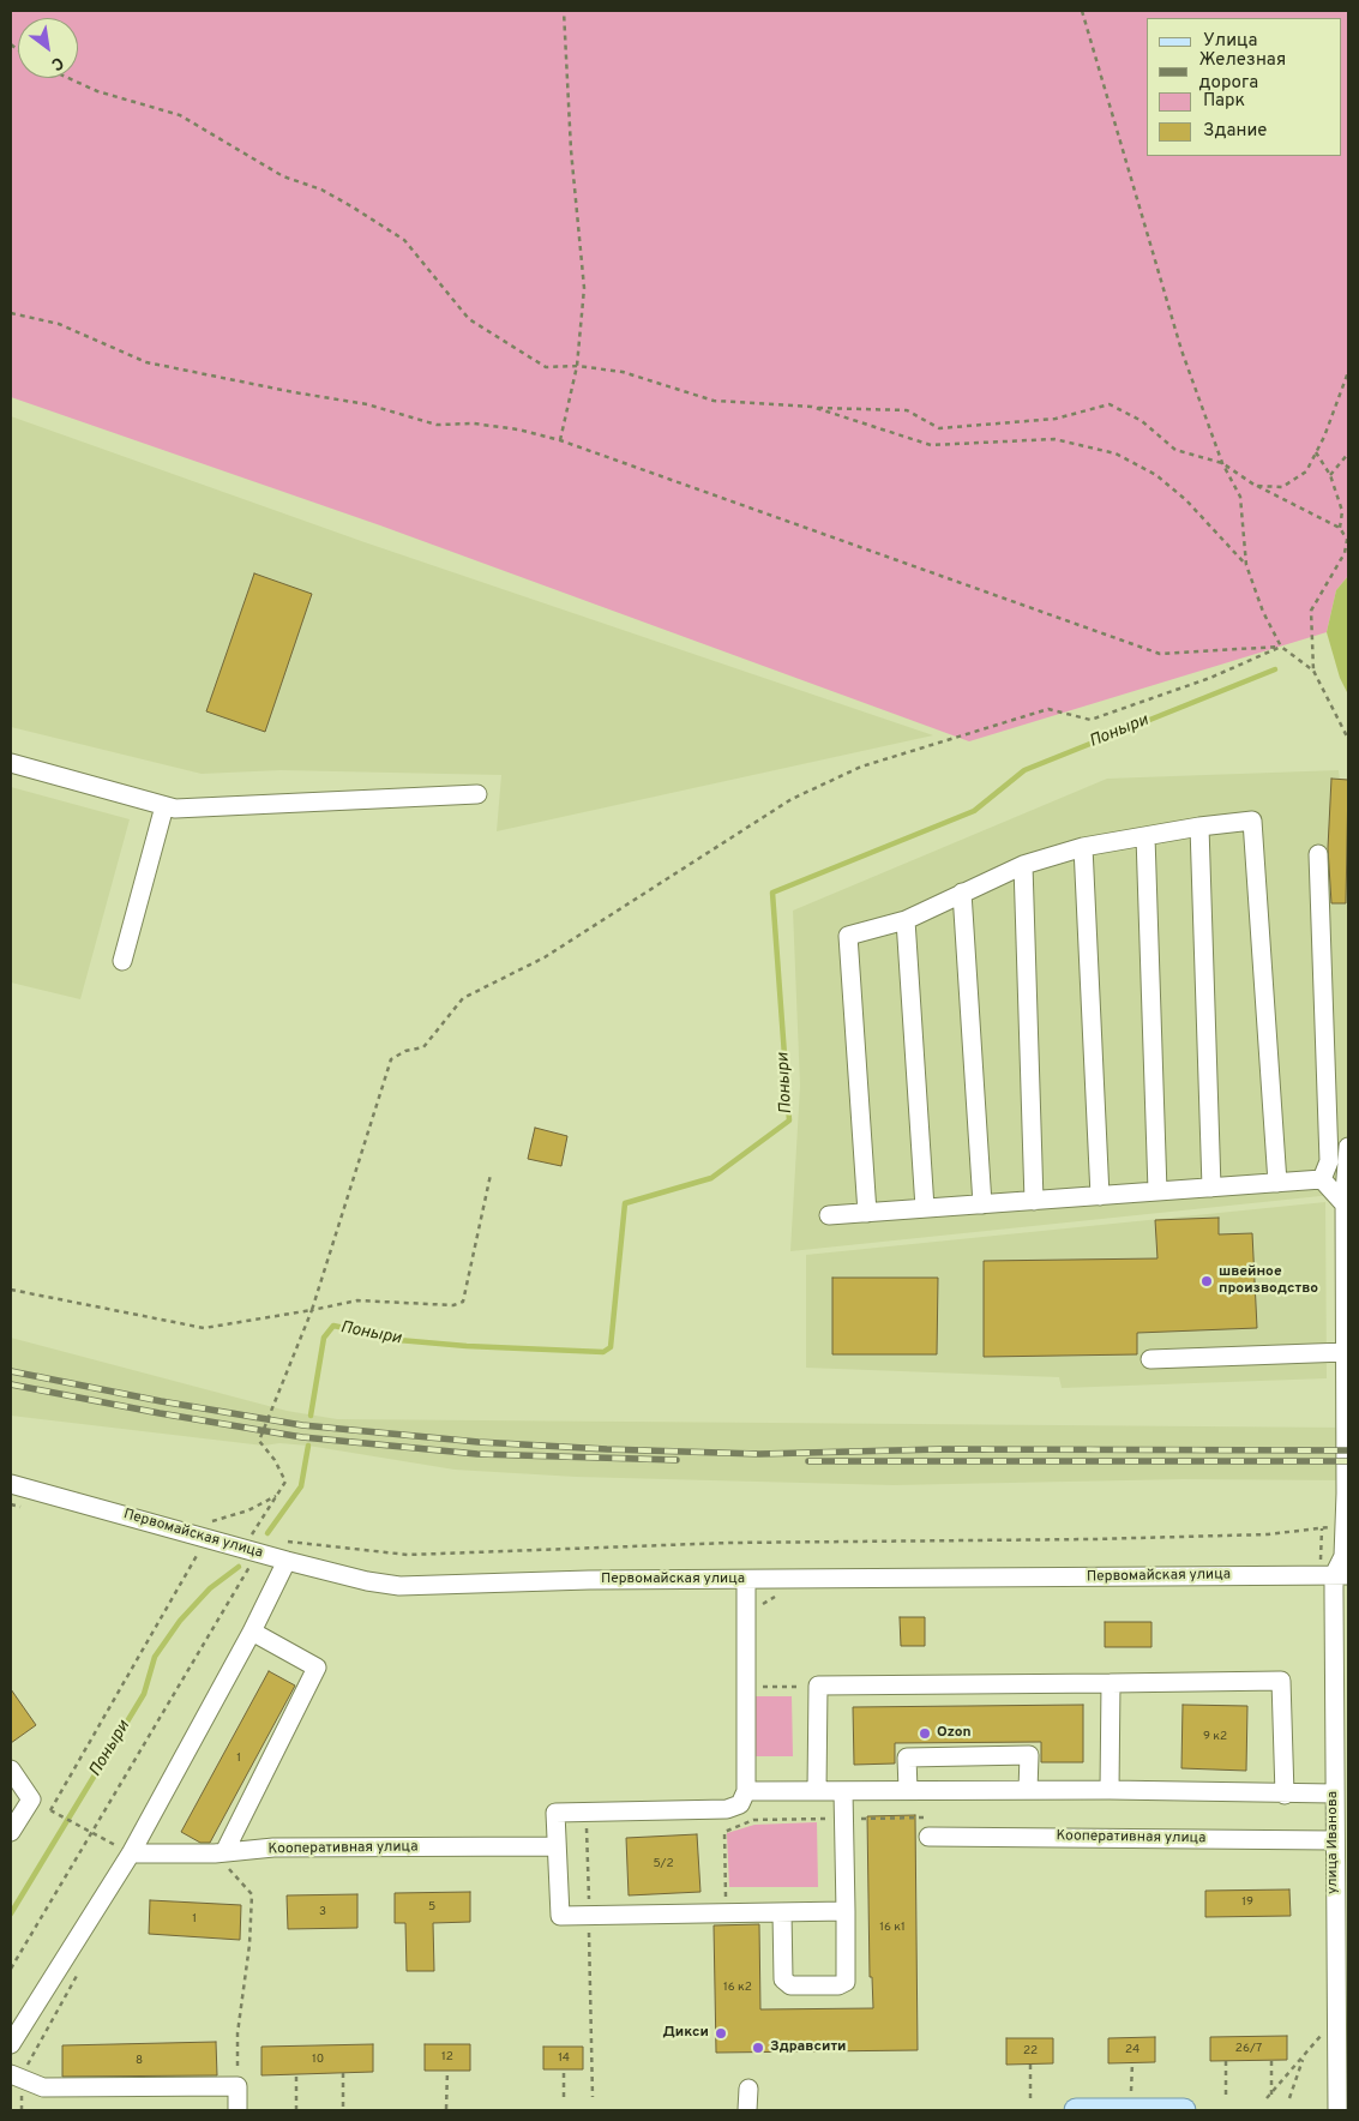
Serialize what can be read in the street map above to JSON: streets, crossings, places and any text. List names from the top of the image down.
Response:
{
  "streets": {
    "street": ["Первомайская улица", "Кооперативная улица", "улица Иванова"]
  },
  "crossings": [
    ["Первомайская улица", "улица Иванова"],
    ["Кооперативная улица", "улица Иванова"]
  ],
  "water": ["Поныри"],
  "places": [
    "швейное производство",
    "Ozon",
    "Дикси",
    "Здравсити"
  ],
  "house_numbers": [
    "9 к2",
    "1",
    "5/2",
    "19",
    "5",
    "3",
    "1",
    "16 к1",
    "16 к2",
    "26/7",
    "24",
    "22",
    "12",
    "14",
    "10",
    "8"
  ],
  "legend": [
    "Улица",
    "Железная дорога",
    "Парк",
    "Здание"
  ],
  "north": "bottom right"
}
